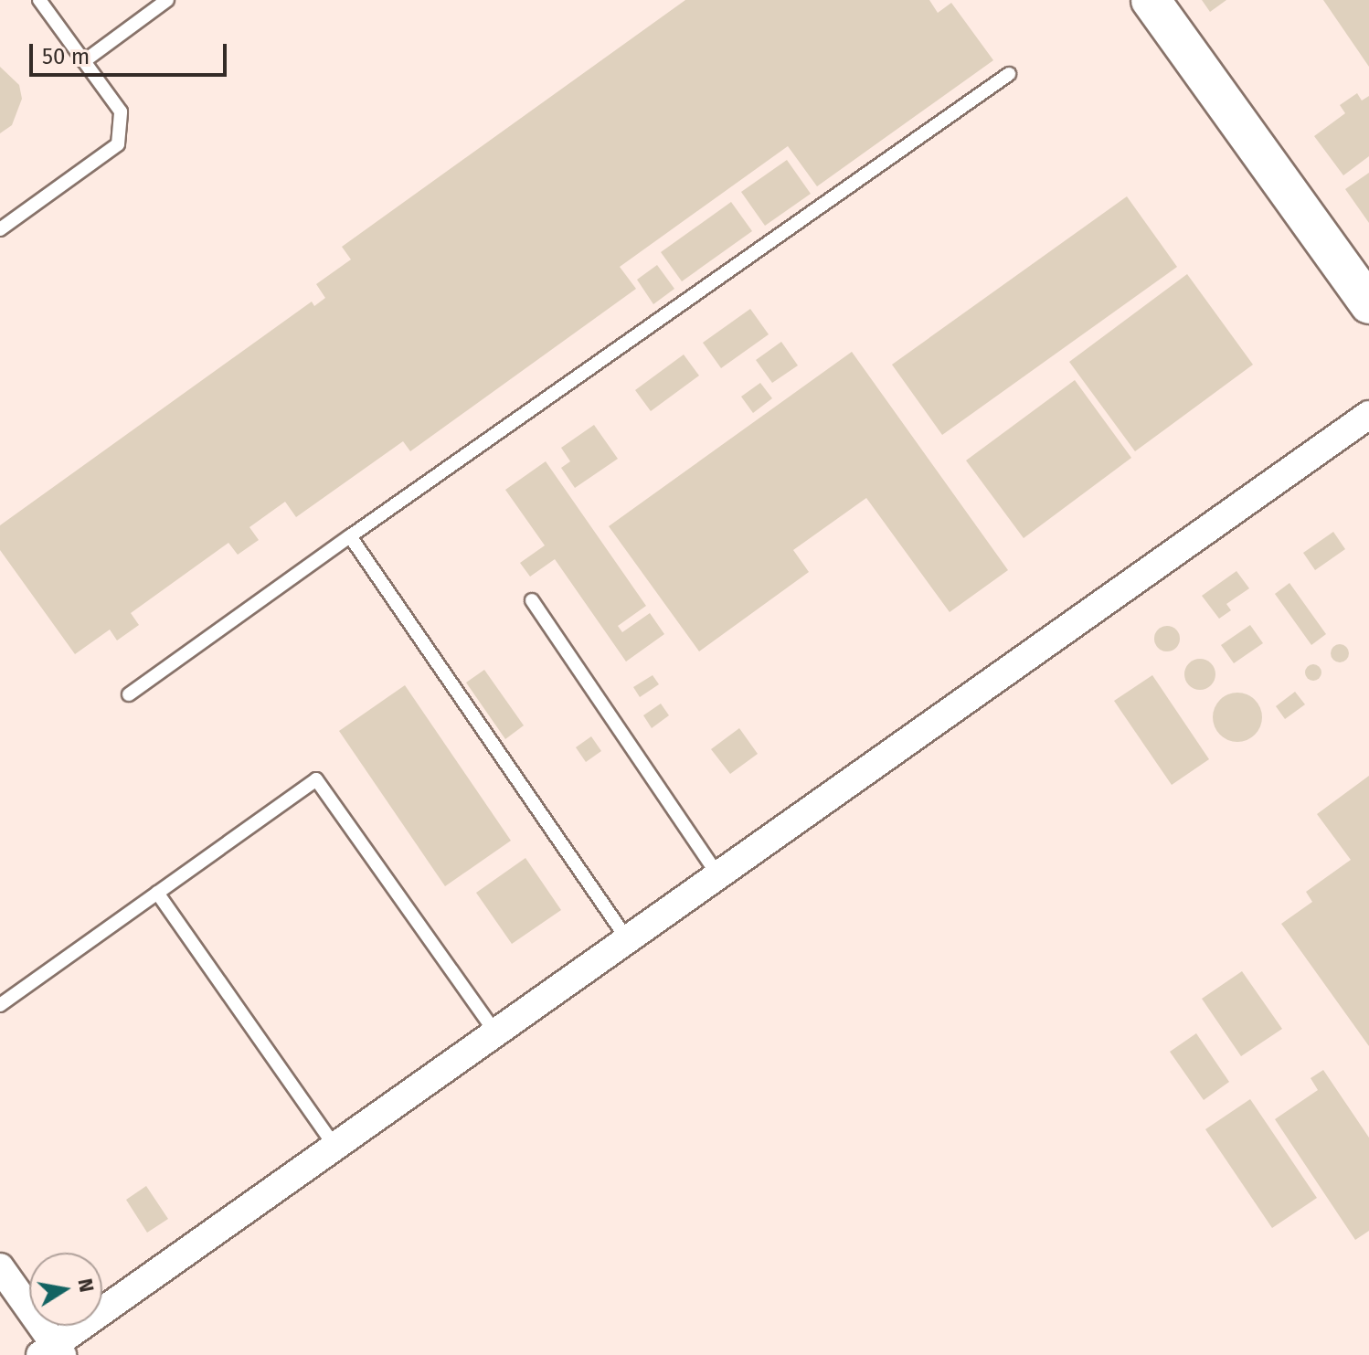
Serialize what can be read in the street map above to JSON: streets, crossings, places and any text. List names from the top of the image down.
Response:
{
  "scale_bar": "50 m",
  "north": "right"
}
